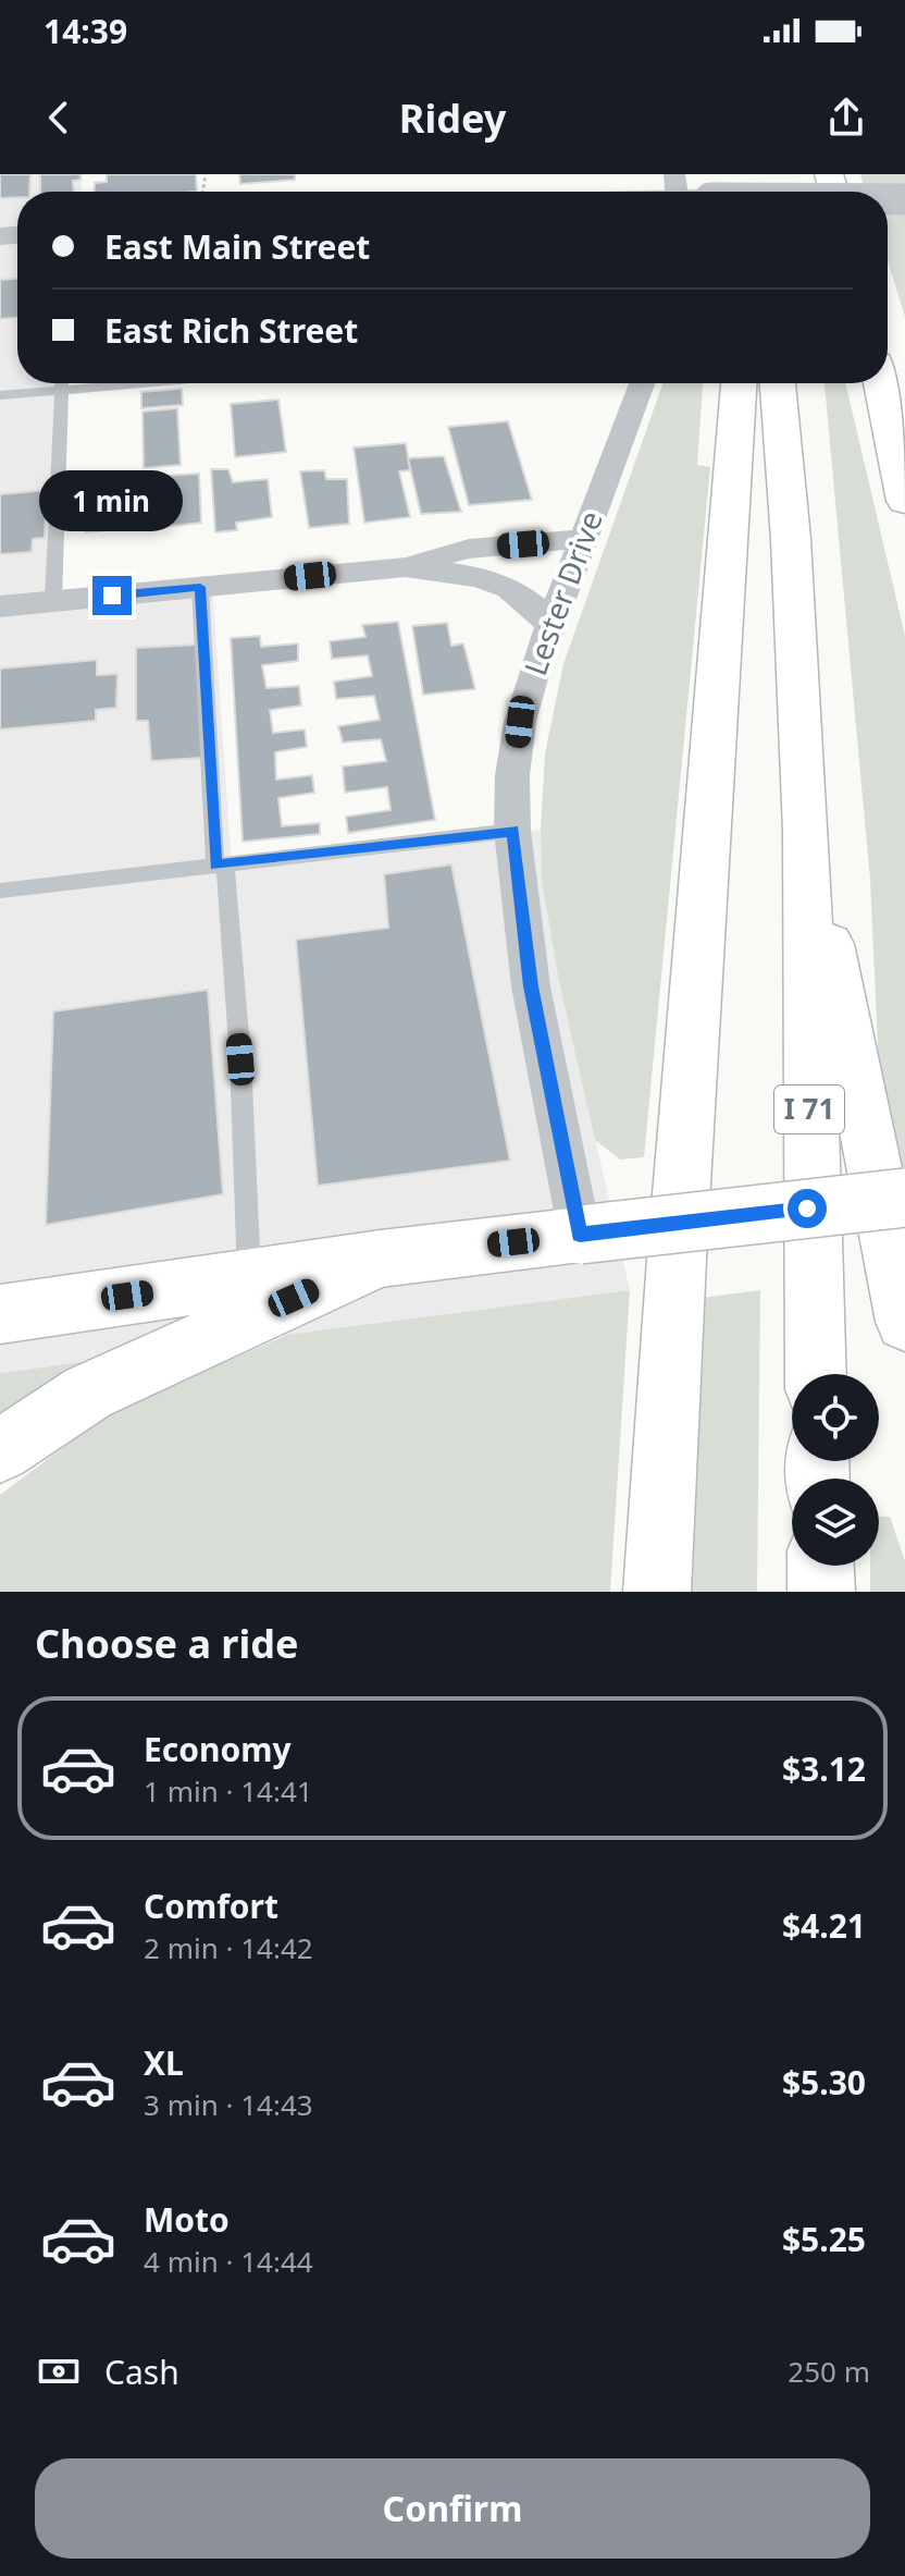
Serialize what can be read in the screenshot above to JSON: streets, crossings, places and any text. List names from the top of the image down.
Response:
{
  "streets": {
    "main road": ["I 71"],
    "street": ["Lester Drive"]
  },
  "page": {
    "status": "14:39",
    "header": "Ridey",
    "banner": ["East Main Street", "East Rich Street"],
    "bubble": "1 min",
    "heading": "Choose a ride",
    "list": [
      {
        "name": "Economy",
        "note": "1 min · 14:41",
        "value": "$3.12"
      },
      {
        "name": "Comfort",
        "note": "2 min · 14:42",
        "value": "$4.21"
      },
      {
        "name": "XL",
        "note": "3 min · 14:43",
        "value": "$5.30"
      },
      {
        "name": "Moto",
        "note": "4 min · 14:44",
        "value": "$5.25"
      }
    ],
    "pay": ["Cash", "250 m"],
    "buttons": "Confirm"
  }
}
